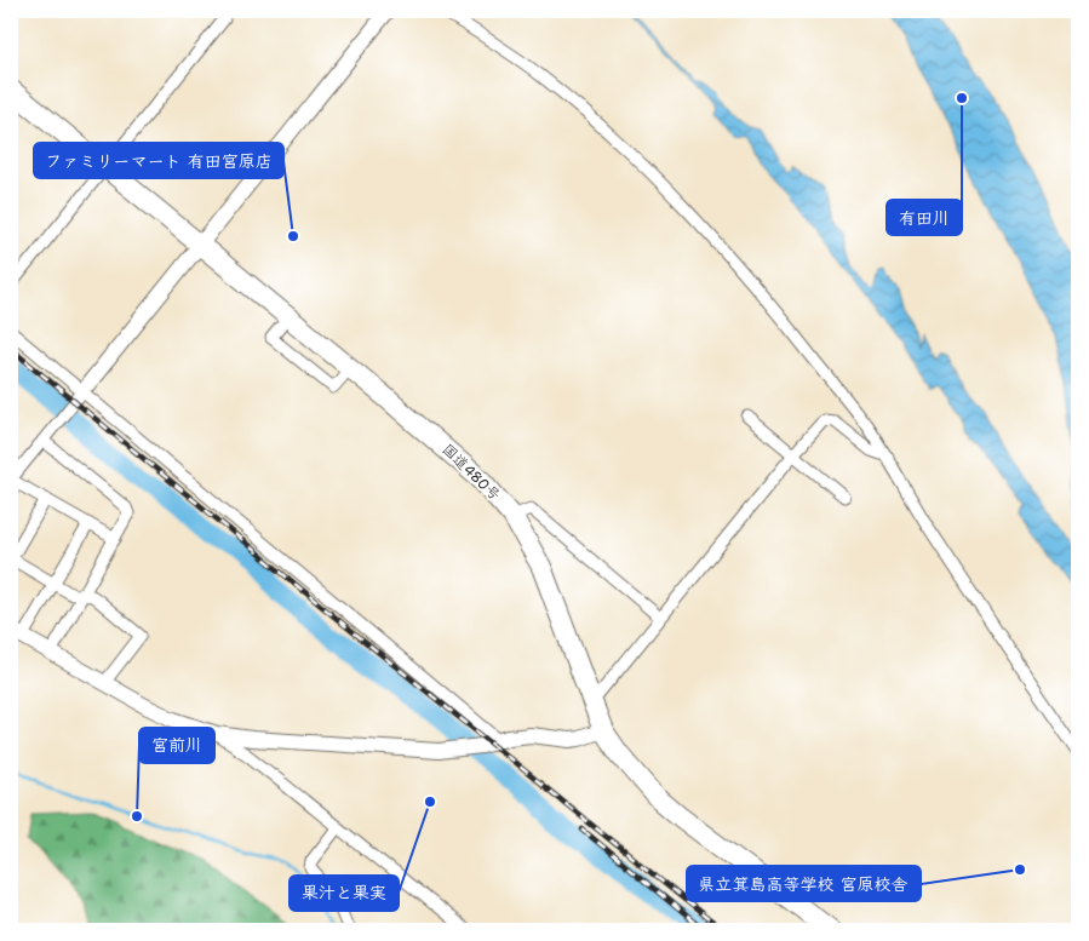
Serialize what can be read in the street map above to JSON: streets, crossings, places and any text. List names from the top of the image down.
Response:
{
  "streets": {
    "highway": ["国道480号"]
  },
  "places": [
    "有田川",
    "ファミリーマート 有田宮原店",
    "果汁と果実",
    "宮前川",
    "県立箕島高等学校 宮原校舎"
  ]
}
